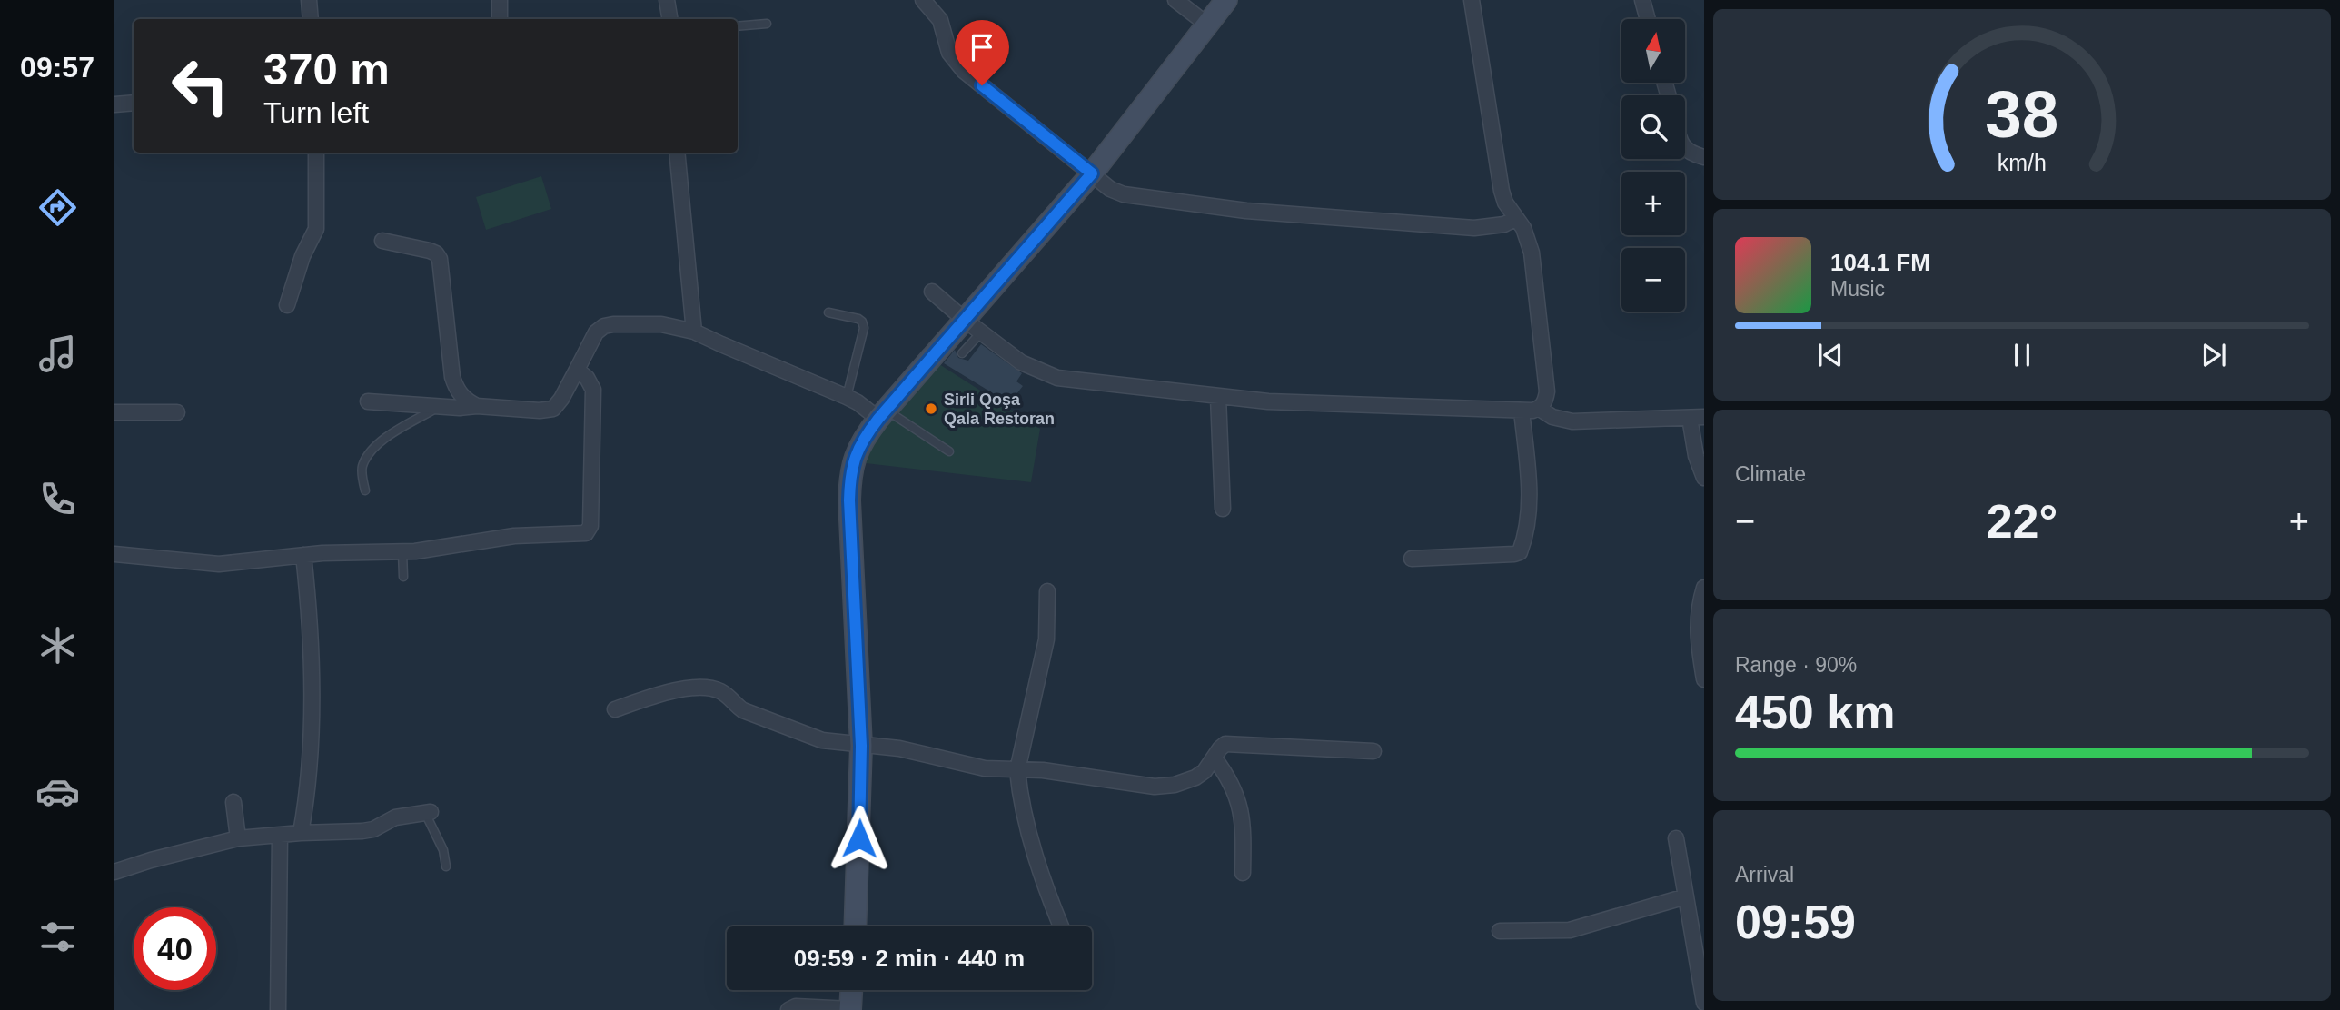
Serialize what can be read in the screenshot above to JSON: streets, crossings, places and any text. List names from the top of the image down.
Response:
{
  "places": ["Sirli Qoşa Qala Restoran"],
  "north": "top",
  "page": {
    "tabs": "09:57",
    "map_buttons": ["+", "−"],
    "turn": ["370 m", "Turn left"],
    "song": ["104.1 FM", "Music"],
    "tile": [
      "Climate",
      ["Range · 90%", "450 km"],
      ["Arrival", "09:59"]
    ],
    "heat": ["−", "22°", "+"],
    "limit": "40",
    "trip": "09:59 · 2 min · 440 m",
    "gauge": ["38", "km/h"]
  }
}
